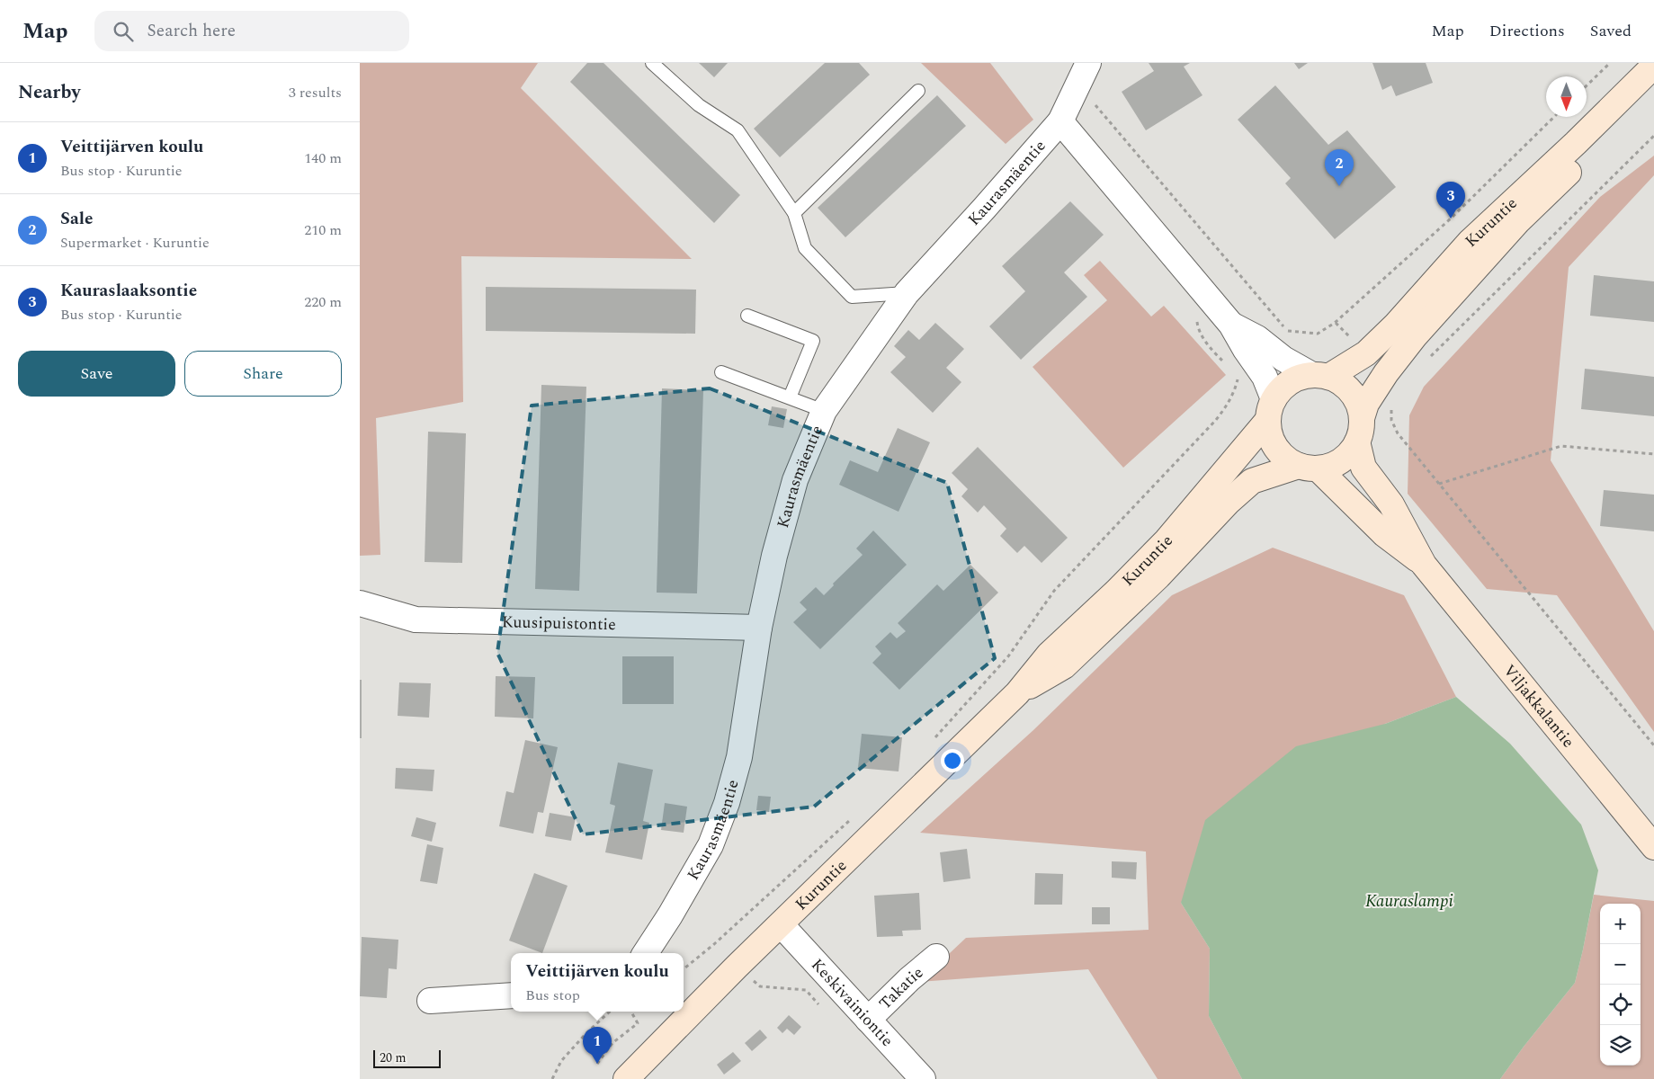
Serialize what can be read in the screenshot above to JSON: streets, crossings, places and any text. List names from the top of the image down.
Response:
{
  "streets": {
    "main road": ["Kuruntie", "Viljakkalantie"],
    "street": [
      "Kaurasmäentie",
      "Kuusipuistontie",
      "Takatie",
      "Keskivainiontie"
    ]
  },
  "crossings": [
    ["Kaurasmäentie", "Kuusipuistontie"],
    ["Kuruntie", "Viljakkalantie"],
    ["Kuruntie", "Keskivainiontie"],
    ["Takatie", "Keskivainiontie"]
  ],
  "water": ["Kauraslampi"],
  "scale_bar": "20 m",
  "north": "bottom",
  "page": {
    "header": "Map",
    "search": "Search here",
    "nav": ["Map", "Directions", "Saved"],
    "heading": ["Nearby", "3 results"],
    "list": [
      {
        "mark": "1",
        "name": "Veittijärven koulu",
        "note": "Bus stop · Kuruntie",
        "value": "140 m"
      },
      {
        "mark": "2",
        "name": "Sale",
        "note": "Supermarket · Kuruntie",
        "value": "210 m"
      },
      {
        "mark": "3",
        "name": "Kauraslaaksontie",
        "note": "Bus stop · Kuruntie",
        "value": "220 m"
      }
    ],
    "pins": ["2", "3", "1"],
    "buttons": ["Save", "Share"],
    "map_buttons": ["+", "−"],
    "popup": ["Veittijärven koulu", "Bus stop"],
    "scale": "20 m"
  }
}
